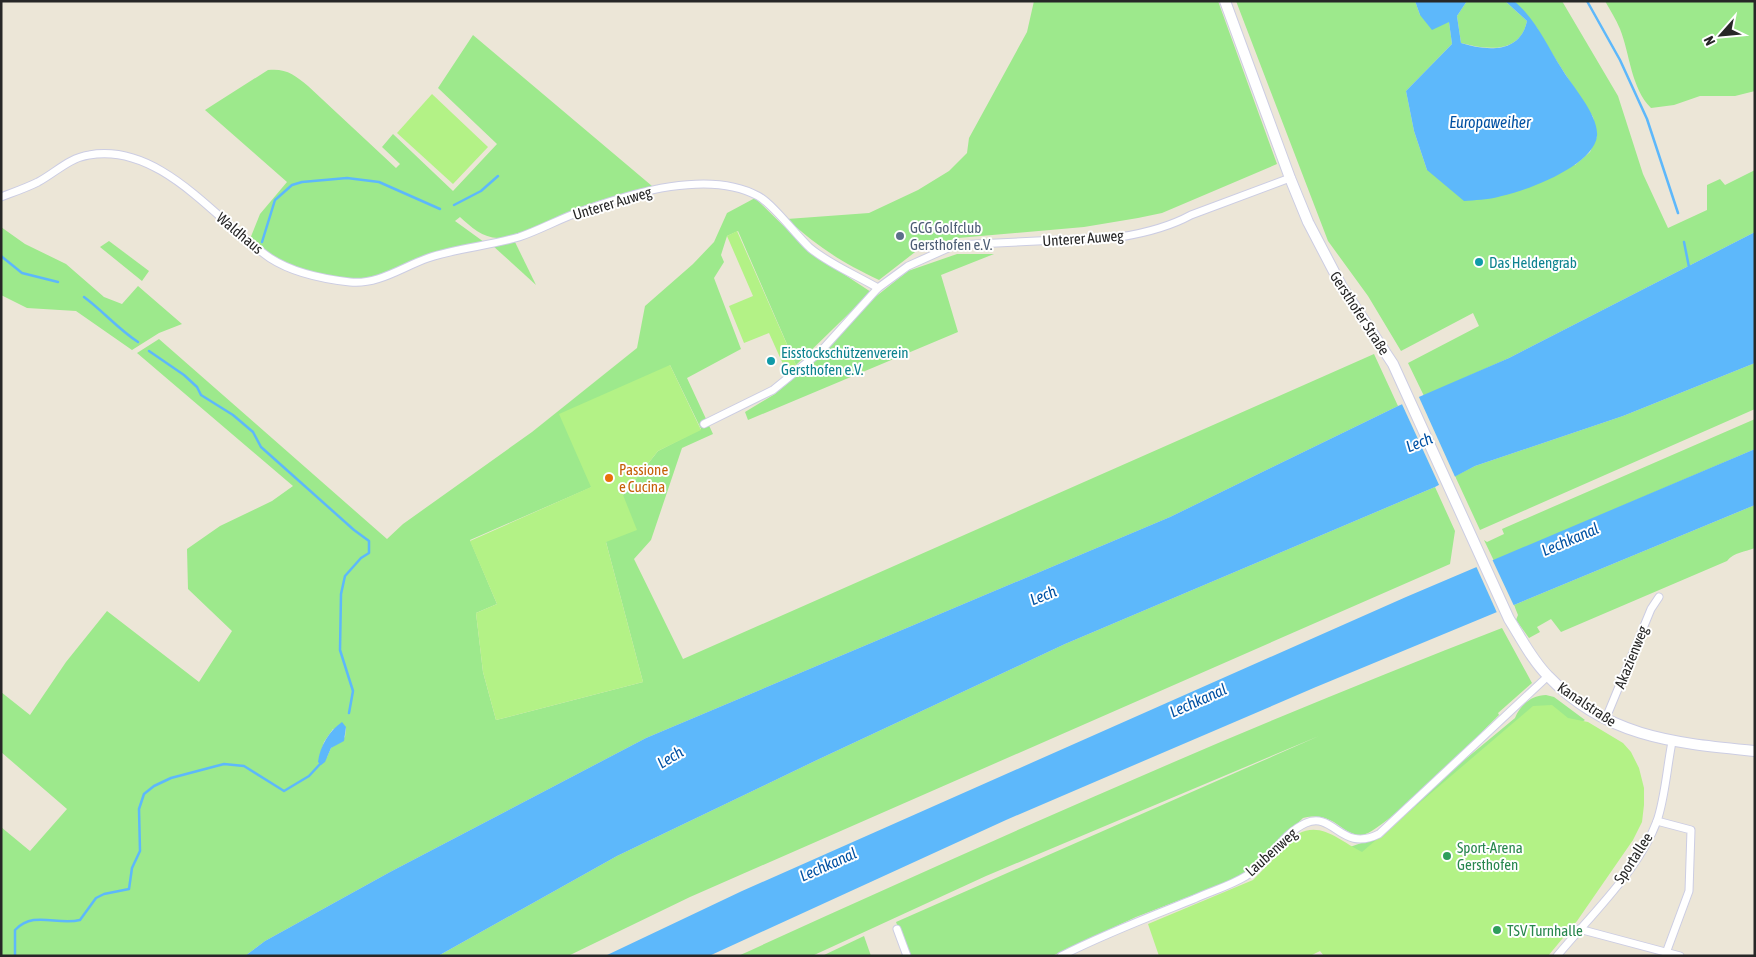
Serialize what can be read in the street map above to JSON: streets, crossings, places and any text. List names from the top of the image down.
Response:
{
  "streets": {
    "main road": ["Gersthofer Straße", "Kanalstraße"],
    "street": [
      "Unterer Auweg",
      "Waldhaus",
      "Akazienweg",
      "Laubenweg",
      "Sportallee"
    ]
  },
  "crossings": [
    ["Unterer Auweg", "Waldhaus"],
    ["Unterer Auweg", "Gersthofer Straße"],
    ["Gersthofer Straße", "Kanalstraße"],
    ["Akazienweg", "Kanalstraße"],
    ["Kanalstraße", "Laubenweg"],
    ["Kanalstraße", "Sportallee"]
  ],
  "water": ["Europaweiher", "Lech", "Lechkanal"],
  "places": [
    "GCG Golfclub Gersthofen e.V.",
    "Das Heldengrab",
    "Eisstockschützenverein Gersthofen e.V.",
    "Passione e Cucina",
    "Sport-Arena Gersthofen",
    "TSV Turnhalle"
  ],
  "north": "bottom left"
}
